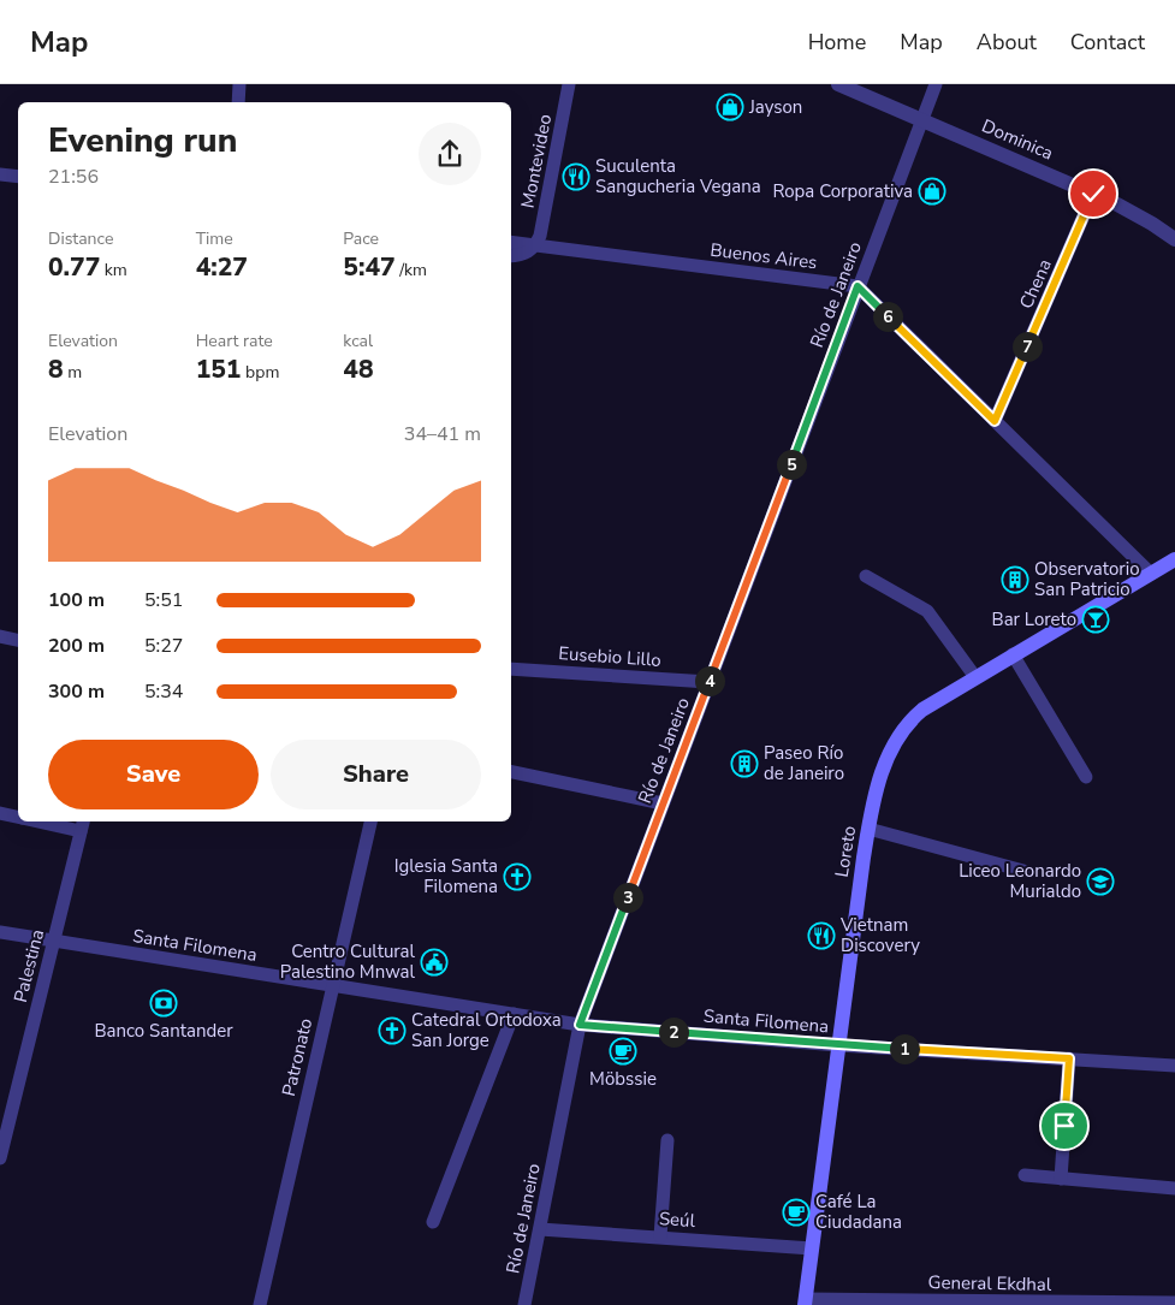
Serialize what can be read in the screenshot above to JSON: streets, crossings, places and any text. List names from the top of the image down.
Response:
{
  "streets": {
    "main road": ["Loreto"],
    "street": [
      "Dominica",
      "Montevideo",
      "Buenos Aires",
      "Chena",
      "Río de Janeiro",
      "Eusebio Lillo",
      "Santa Filomena",
      "Palestina",
      "Patronato",
      "Seúl",
      "General Ekdhal"
    ]
  },
  "crossings": [
    ["Dominica", "Chena"],
    ["Dominica", "Río de Janeiro"],
    ["Montevideo", "Buenos Aires"],
    ["Buenos Aires", "Río de Janeiro"],
    ["Río de Janeiro", "Eusebio Lillo"],
    ["Río de Janeiro", "Santa Filomena"],
    ["Río de Janeiro", "Seúl"],
    ["Loreto", "Santa Filomena"],
    ["Loreto", "Seúl"],
    ["Loreto", "General Ekdhal"],
    ["Santa Filomena", "Palestina"],
    ["Santa Filomena", "Patronato"]
  ],
  "places": {
    "shop": ["Jayson", "Ropa Corporativa"],
    "restaurant": ["Suculenta Sangucheria Vegana", "Vietnam Discovery"],
    "building": ["Observatorio San Patricio", "Paseo Río de Janeiro"],
    "bar": ["Bar Loreto"],
    "church": ["Iglesia Santa Filomena", "Catedral Ortodoxa San Jorge"],
    "school or university": ["Liceo Leonardo Murialdo"],
    "public building": ["Centro Cultural Palestino Mnwal"],
    "bank": ["Banco Santander"],
    "cafe": ["Möbssie", "Café La Ciudadana"]
  },
  "page": {
    "header": "Map",
    "nav": [
      "Home",
      "Map",
      "About",
      "Contact"
    ],
    "heading": ["Evening run", "21:56"],
    "stats": [
      ["Distance", "0.77 km"],
      ["Time", "4:27"],
      ["Pace", "5:47 /km"],
      ["Elevation", "8 m"],
      ["Heart rate", "151 bpm"],
      ["kcal", "48"]
    ],
    "pins": [
      "6",
      "7",
      "5",
      "4",
      "3",
      "2",
      "1"
    ],
    "chart": ["Elevation", "34–41 m"],
    "list": [
      {
        "name": "100 m",
        "note": "5:51"
      },
      {
        "name": "200 m",
        "note": "5:27"
      },
      {
        "name": "300 m",
        "note": "5:34"
      }
    ],
    "buttons": ["Save", "Share"]
  }
}
